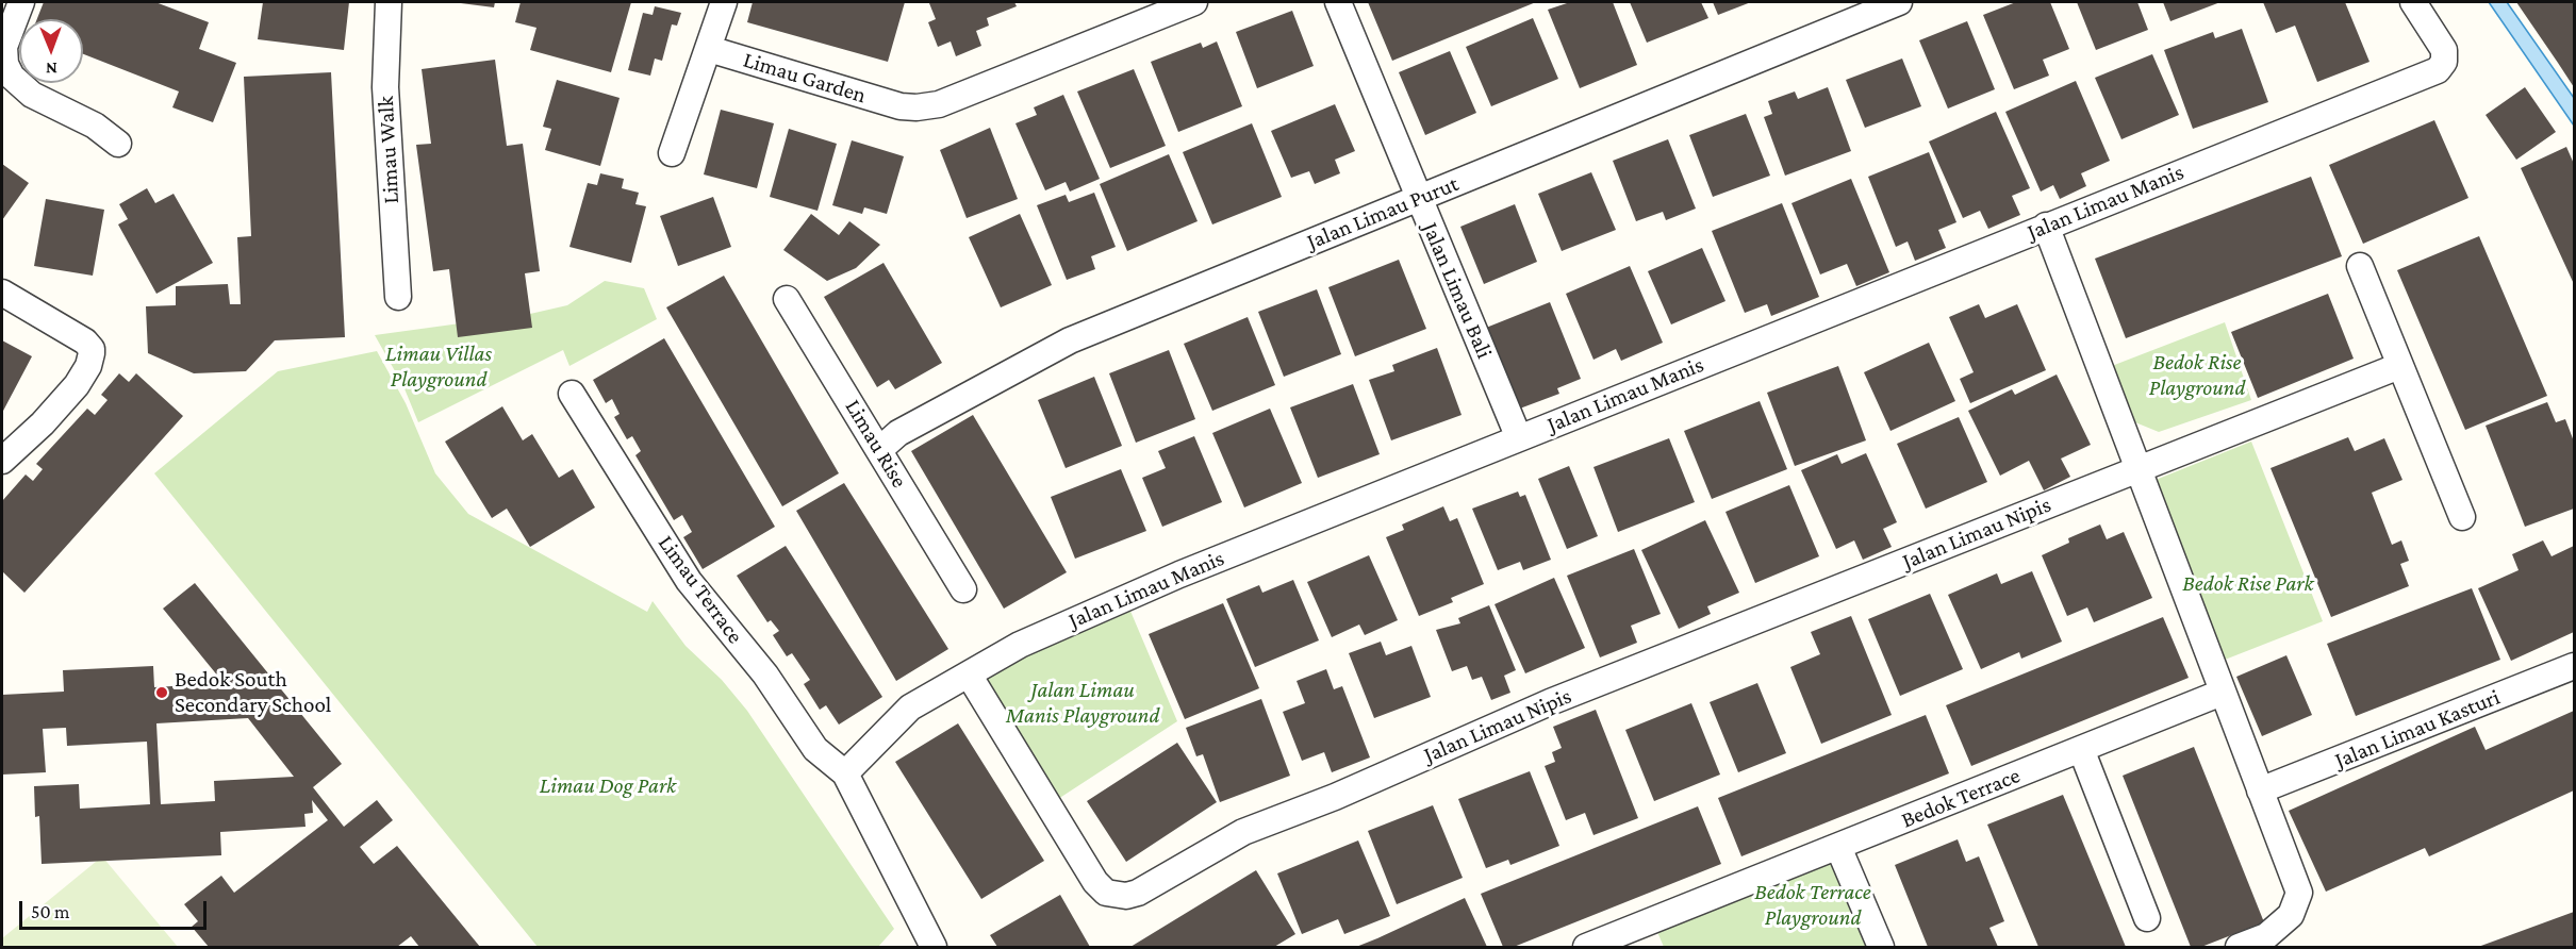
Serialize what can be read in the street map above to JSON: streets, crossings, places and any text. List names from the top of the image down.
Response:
{
  "streets": {
    "street": [
      "Limau Garden",
      "Limau Walk",
      "Jalan Limau Manis",
      "Jalan Limau Purut",
      "Jalan Limau Bali",
      "Limau Rise",
      "Jalan Limau Nipis",
      "Limau Terrace",
      "Jalan Limau Kasturi",
      "Bedok Terrace"
    ]
  },
  "crossings": [
    ["Jalan Limau Manis", "Jalan Limau Bali"],
    ["Jalan Limau Manis", "Jalan Limau Nipis"],
    ["Jalan Limau Manis", "Limau Terrace"],
    ["Jalan Limau Purut", "Jalan Limau Bali"],
    ["Jalan Limau Purut", "Limau Rise"]
  ],
  "parks": [
    "Limau Villas Playground",
    "Bedok Rise Playground",
    "Bedok Rise Park",
    "Jalan Limau Manis Playground",
    "Limau Dog Park",
    "Bedok Terrace Playground"
  ],
  "places": ["Bedok South Secondary School"],
  "scale_bar": "50 m",
  "north": "bottom"
}
